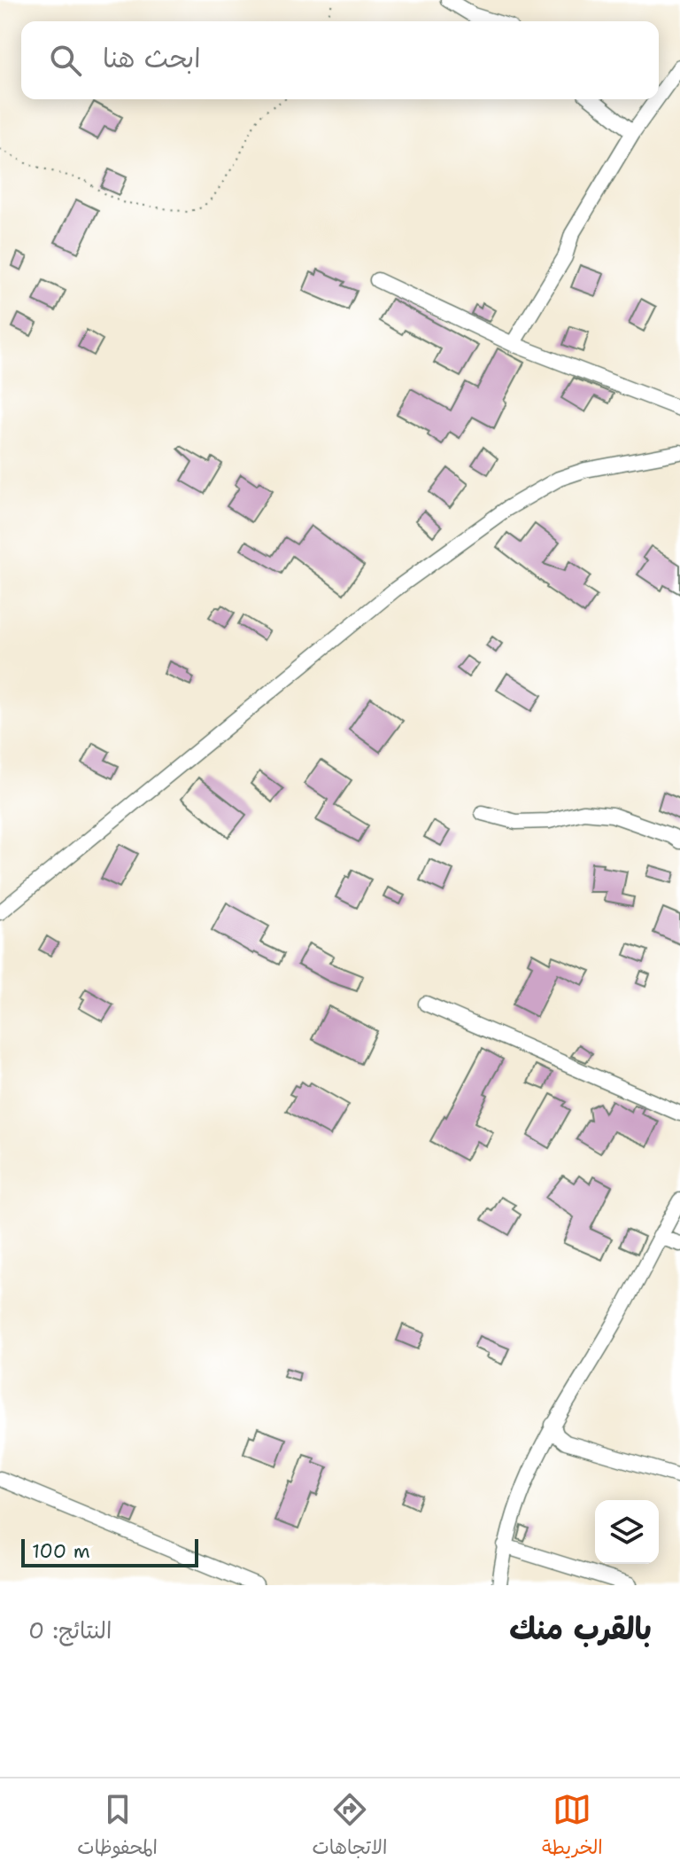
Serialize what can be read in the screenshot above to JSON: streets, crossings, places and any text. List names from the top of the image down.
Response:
{
  "scale_bar": "100 m",
  "page": {
    "search": "ابحث هنا",
    "scale": "100 m",
    "heading": ["بالقرب منك", "النتائج: 0"],
    "nav": ["الخريطة", "الاتجاهات", "المحفوظات"]
  }
}
